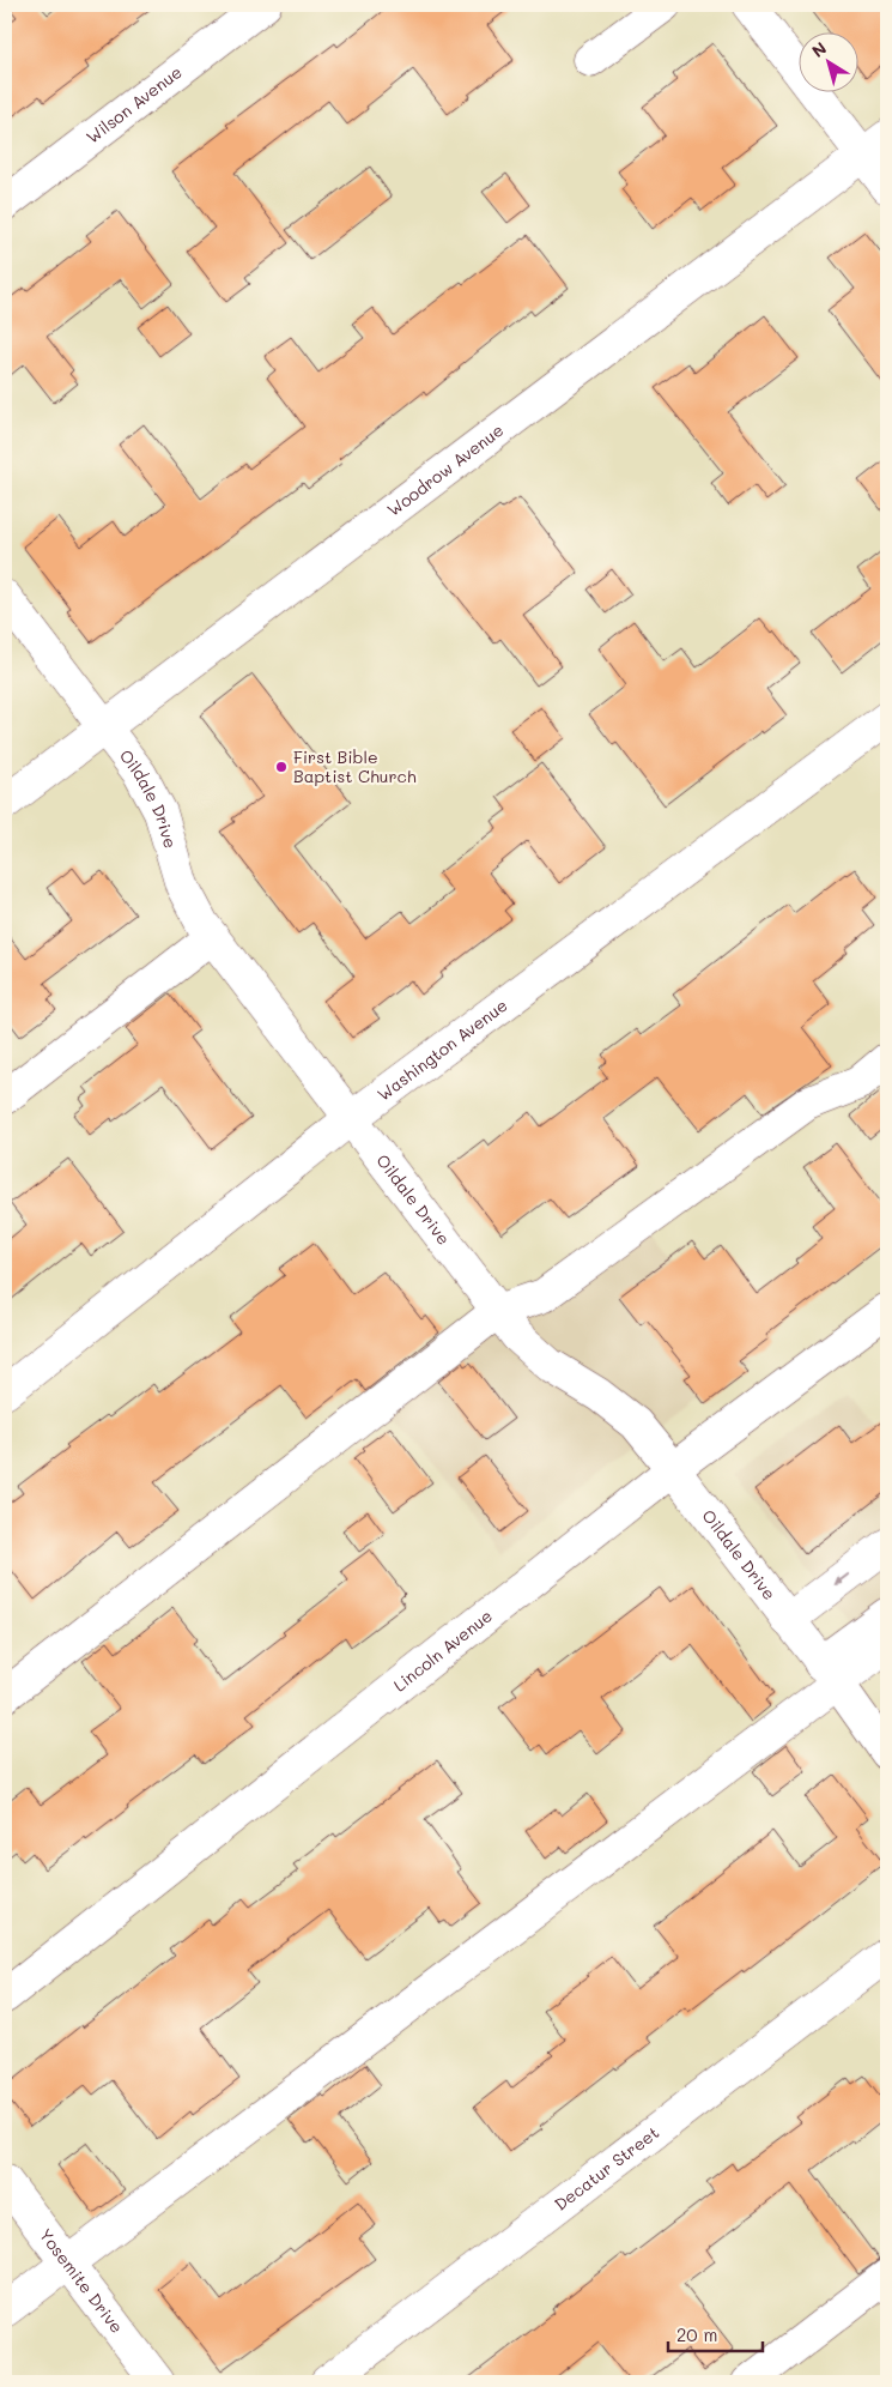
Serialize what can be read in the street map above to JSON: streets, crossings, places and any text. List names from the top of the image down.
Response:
{
  "streets": {
    "street": [
      "Wilson Avenue",
      "Woodrow Avenue",
      "Oildale Drive",
      "Washington Avenue",
      "Lincoln Avenue",
      "Decatur Street",
      "Yosemite Drive"
    ]
  },
  "crossings": [
    ["Woodrow Avenue", "Oildale Drive"],
    ["Oildale Drive", "Washington Avenue"],
    ["Oildale Drive", "Lincoln Avenue"]
  ],
  "places": ["First Bible Baptist Church"],
  "scale_bar": "20 m",
  "north": "top left"
}
